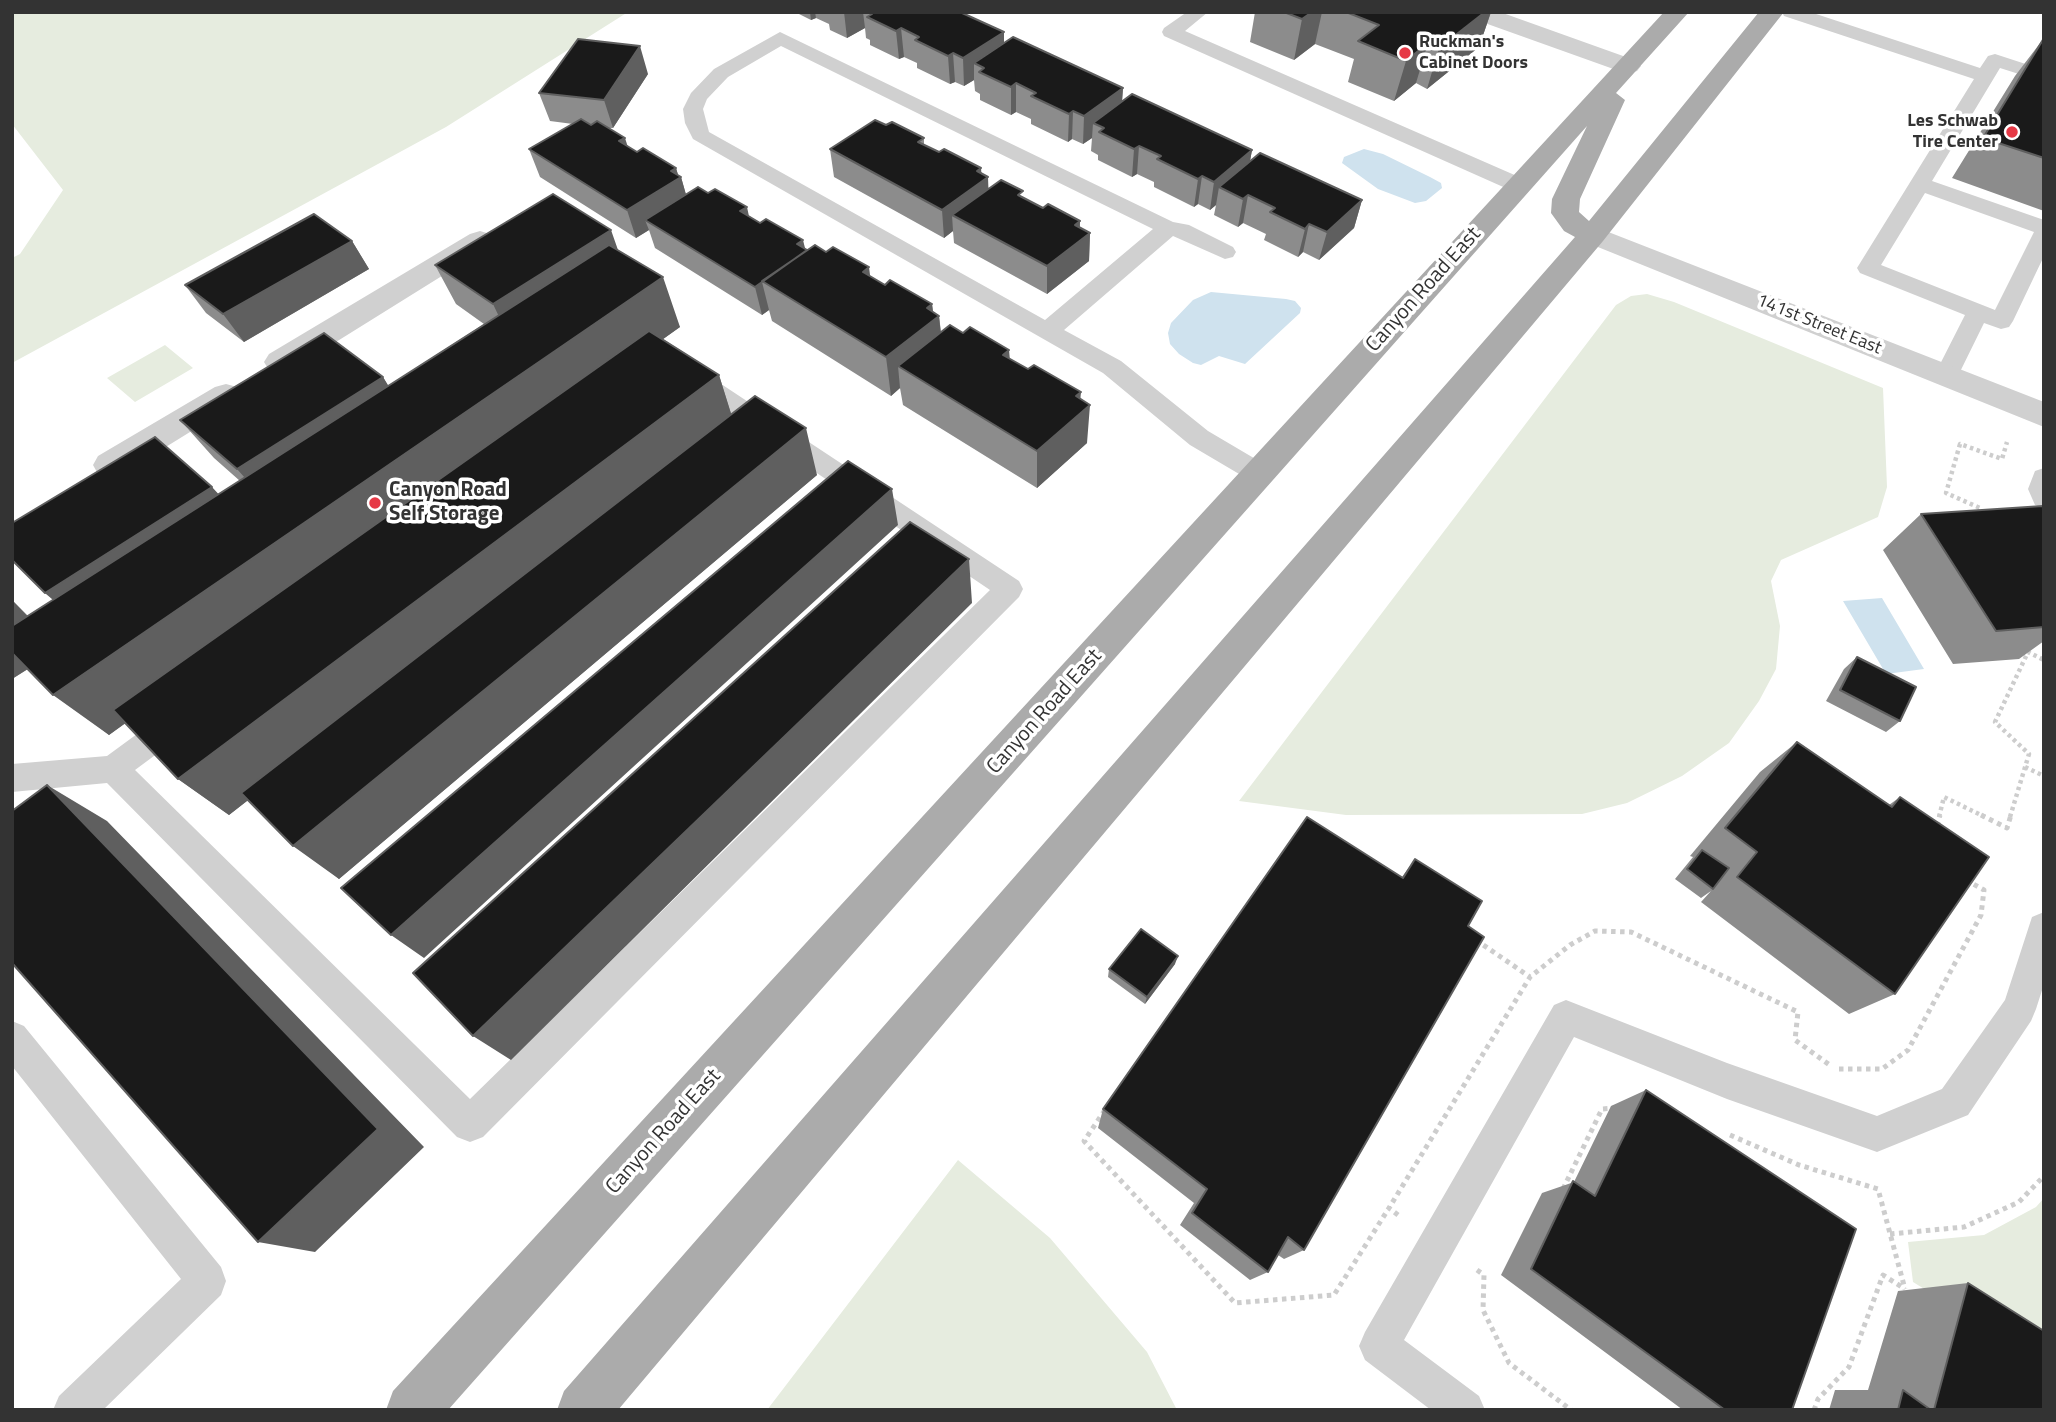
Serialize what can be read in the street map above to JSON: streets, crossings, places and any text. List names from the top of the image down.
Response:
{
  "streets": {
    "main road": ["Canyon Road East"],
    "street": ["141st Street East"]
  },
  "places": ["Ruckman's Cabinet Doors", "Les Schwab Tire Center", "Canyon Road Self Storage"]
}
